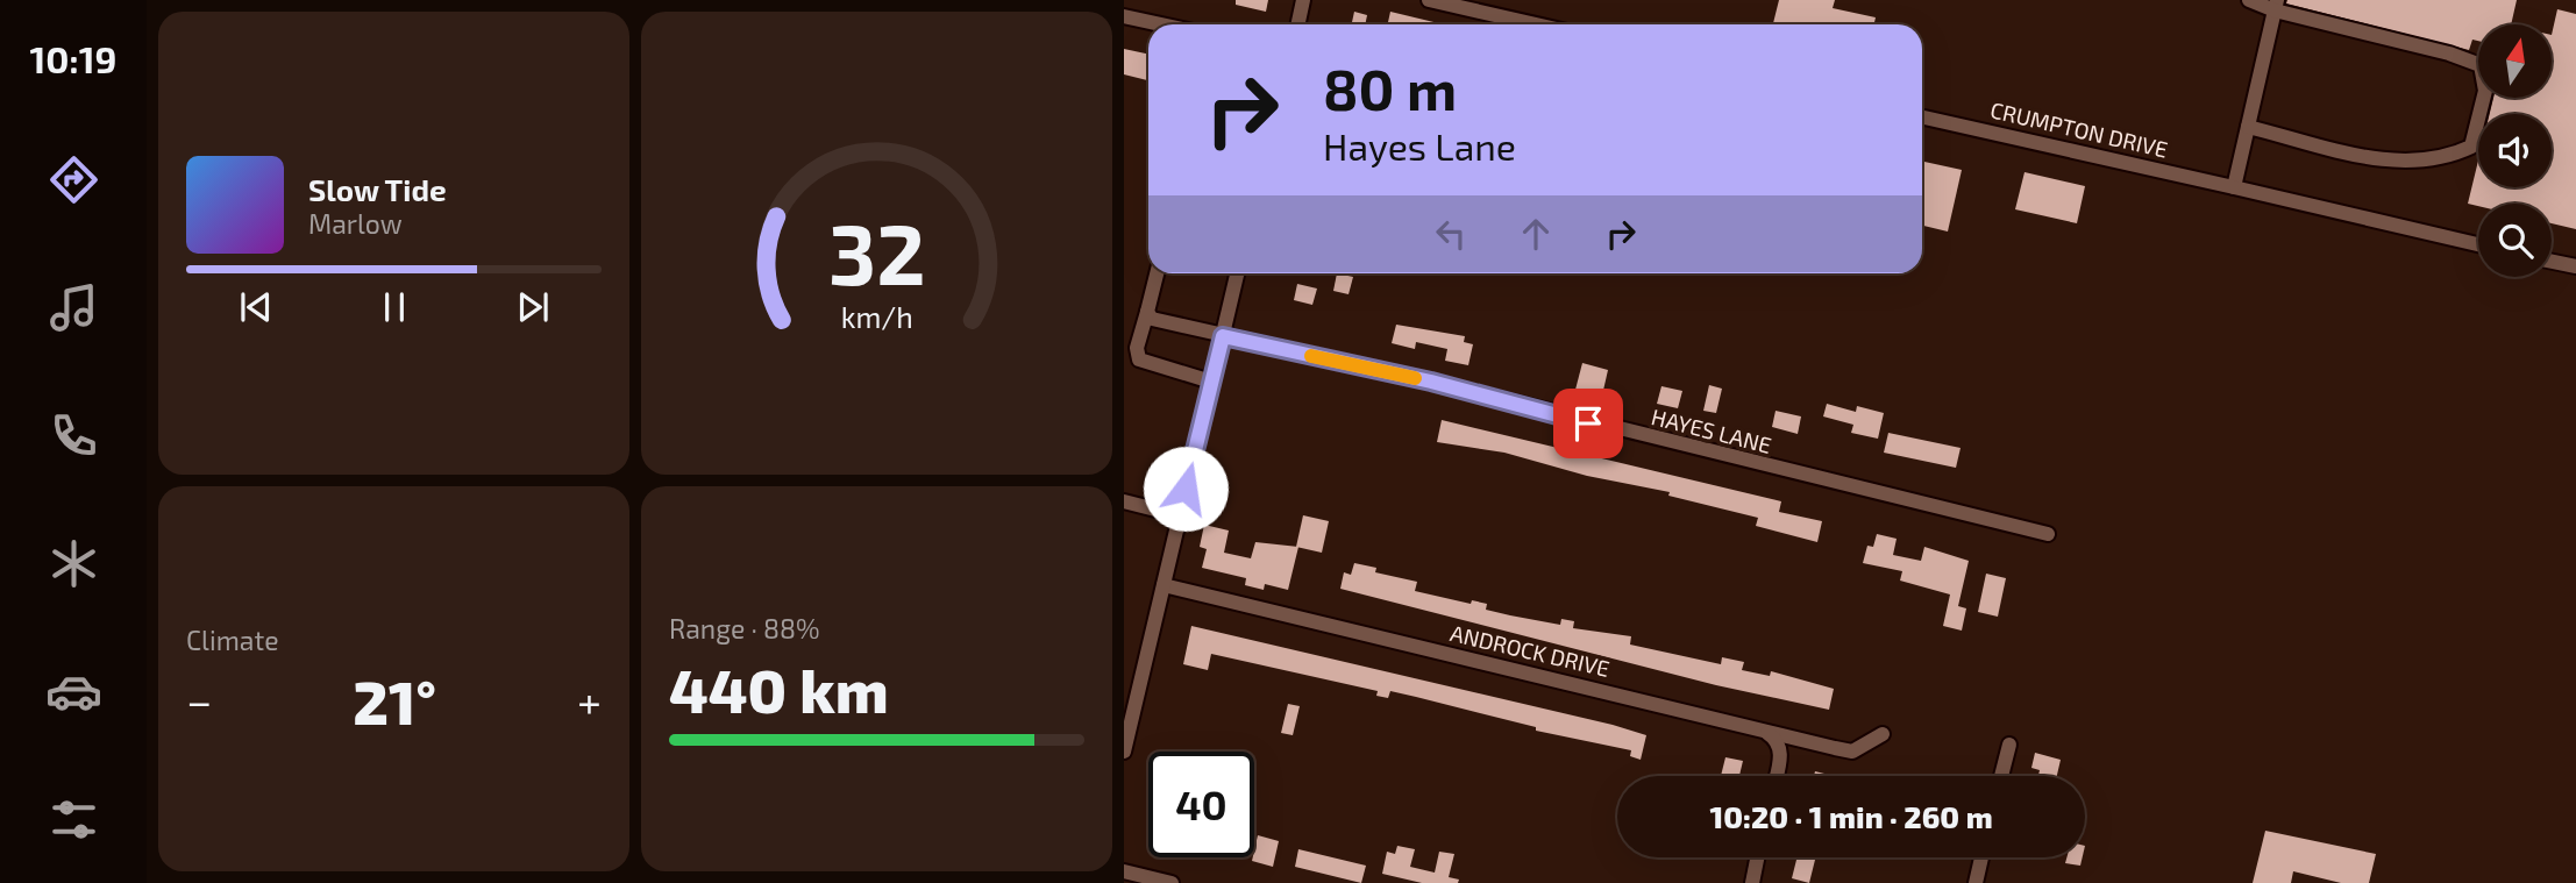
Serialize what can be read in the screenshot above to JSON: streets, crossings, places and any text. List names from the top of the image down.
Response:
{
  "streets": {
    "street": ["CRUMPTON DRIVE", "HAYES LANE", "ANDROCK DRIVE"]
  },
  "north": "top",
  "page": {
    "tabs": "10:19",
    "turn": ["80 m", "Hayes Lane"],
    "song": ["Slow Tide", "Marlow"],
    "tile": [
      "Climate",
      ["Range · 88%", "440 km"]
    ],
    "heat": ["−", "21°", "+"],
    "limit": "40",
    "trip": "10:20 · 1 min · 260 m",
    "gauge": ["32", "km/h"]
  }
}
